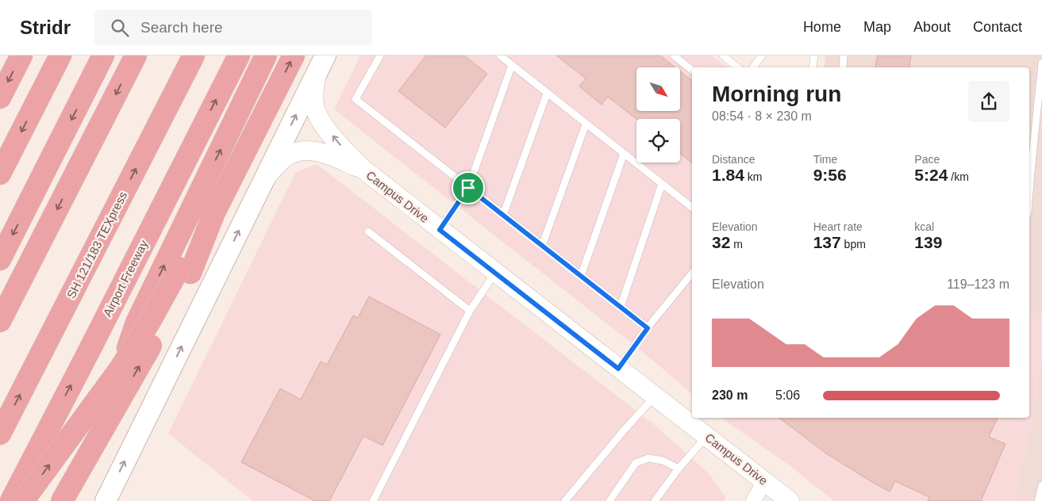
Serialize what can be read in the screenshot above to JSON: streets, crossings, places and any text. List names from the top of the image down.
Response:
{
  "streets": {
    "highway": ["SH 121/183 TEXpress", "Airport Freeway"],
    "street": ["Campus Drive"]
  },
  "north": "bottom right",
  "page": {
    "header": "Stridr",
    "search": "Search here",
    "nav": [
      "Home",
      "Map",
      "About",
      "Contact"
    ],
    "heading": ["Morning run", "08:54 · 8 × 230 m"],
    "stats": [
      ["Distance", "1.84 km"],
      ["Time", "9:56"],
      ["Pace", "5:24 /km"],
      ["Elevation", "32 m"],
      ["Heart rate", "137 bpm"],
      ["kcal", "139"]
    ],
    "chart": ["Elevation", "119–123 m"],
    "list": [
      {
        "name": "230 m",
        "note": "5:06"
      }
    ]
  }
}
